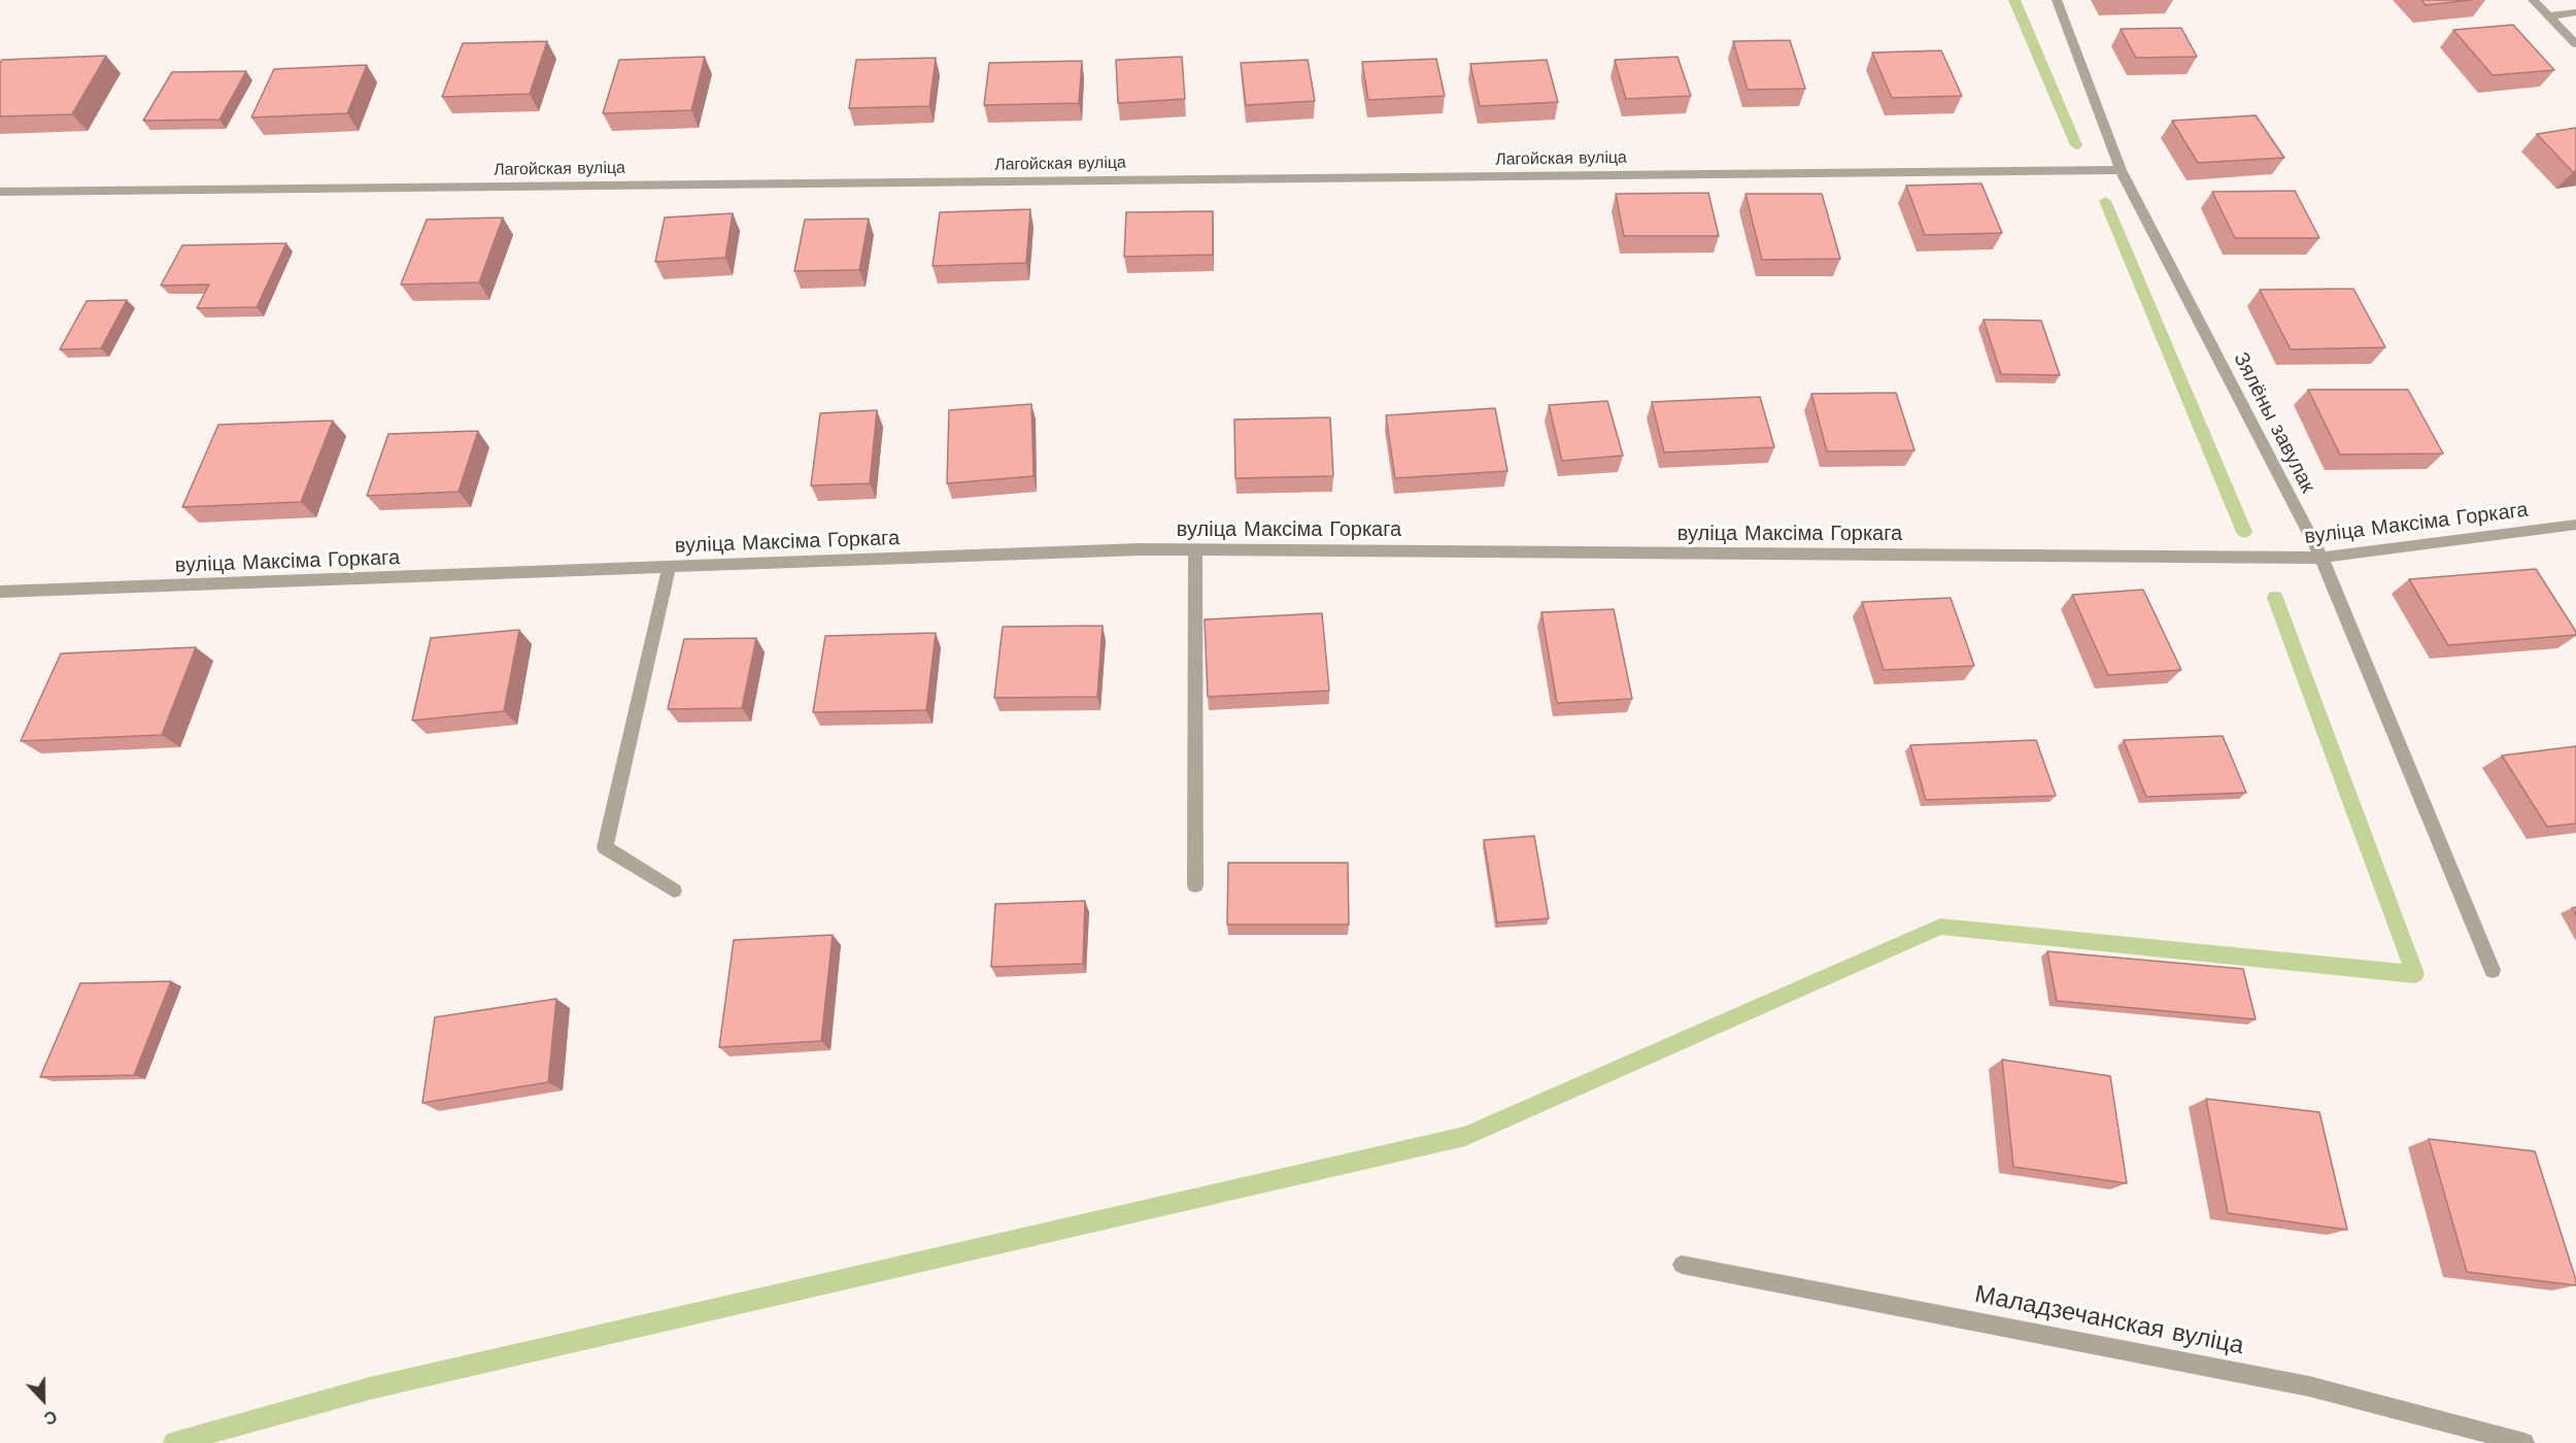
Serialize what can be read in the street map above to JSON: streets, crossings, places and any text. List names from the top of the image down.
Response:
{
  "streets": {
    "street": [
      "Лагойская вуліца",
      "Зялёны завулак",
      "вуліца Максіма Горкага",
      "Маладзечанская вуліца"
    ]
  },
  "crossings": [
    ["Лагойская вуліца", "Зялёны завулак"],
    ["Зялёны завулак", "вуліца Максіма Горкага"]
  ],
  "north": "bottom"
}
